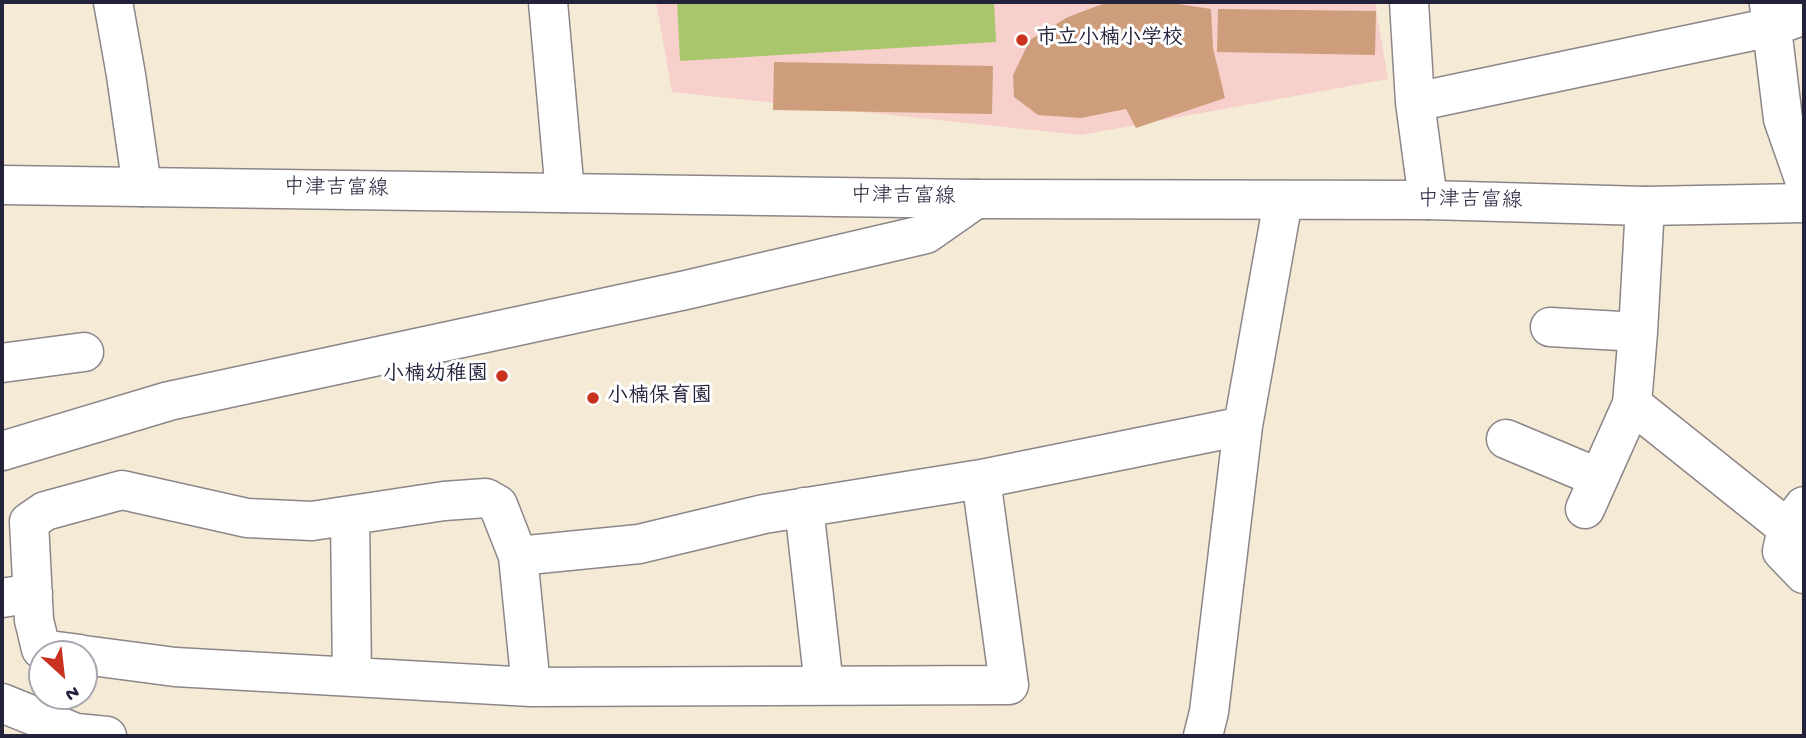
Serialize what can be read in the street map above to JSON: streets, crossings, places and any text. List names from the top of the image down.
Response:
{
  "streets": {
    "street": ["中津吉富線"]
  },
  "places": ["市立小楠小学校", "小楠幼稚園", "小楠保育園"],
  "north": "bottom right"
}
